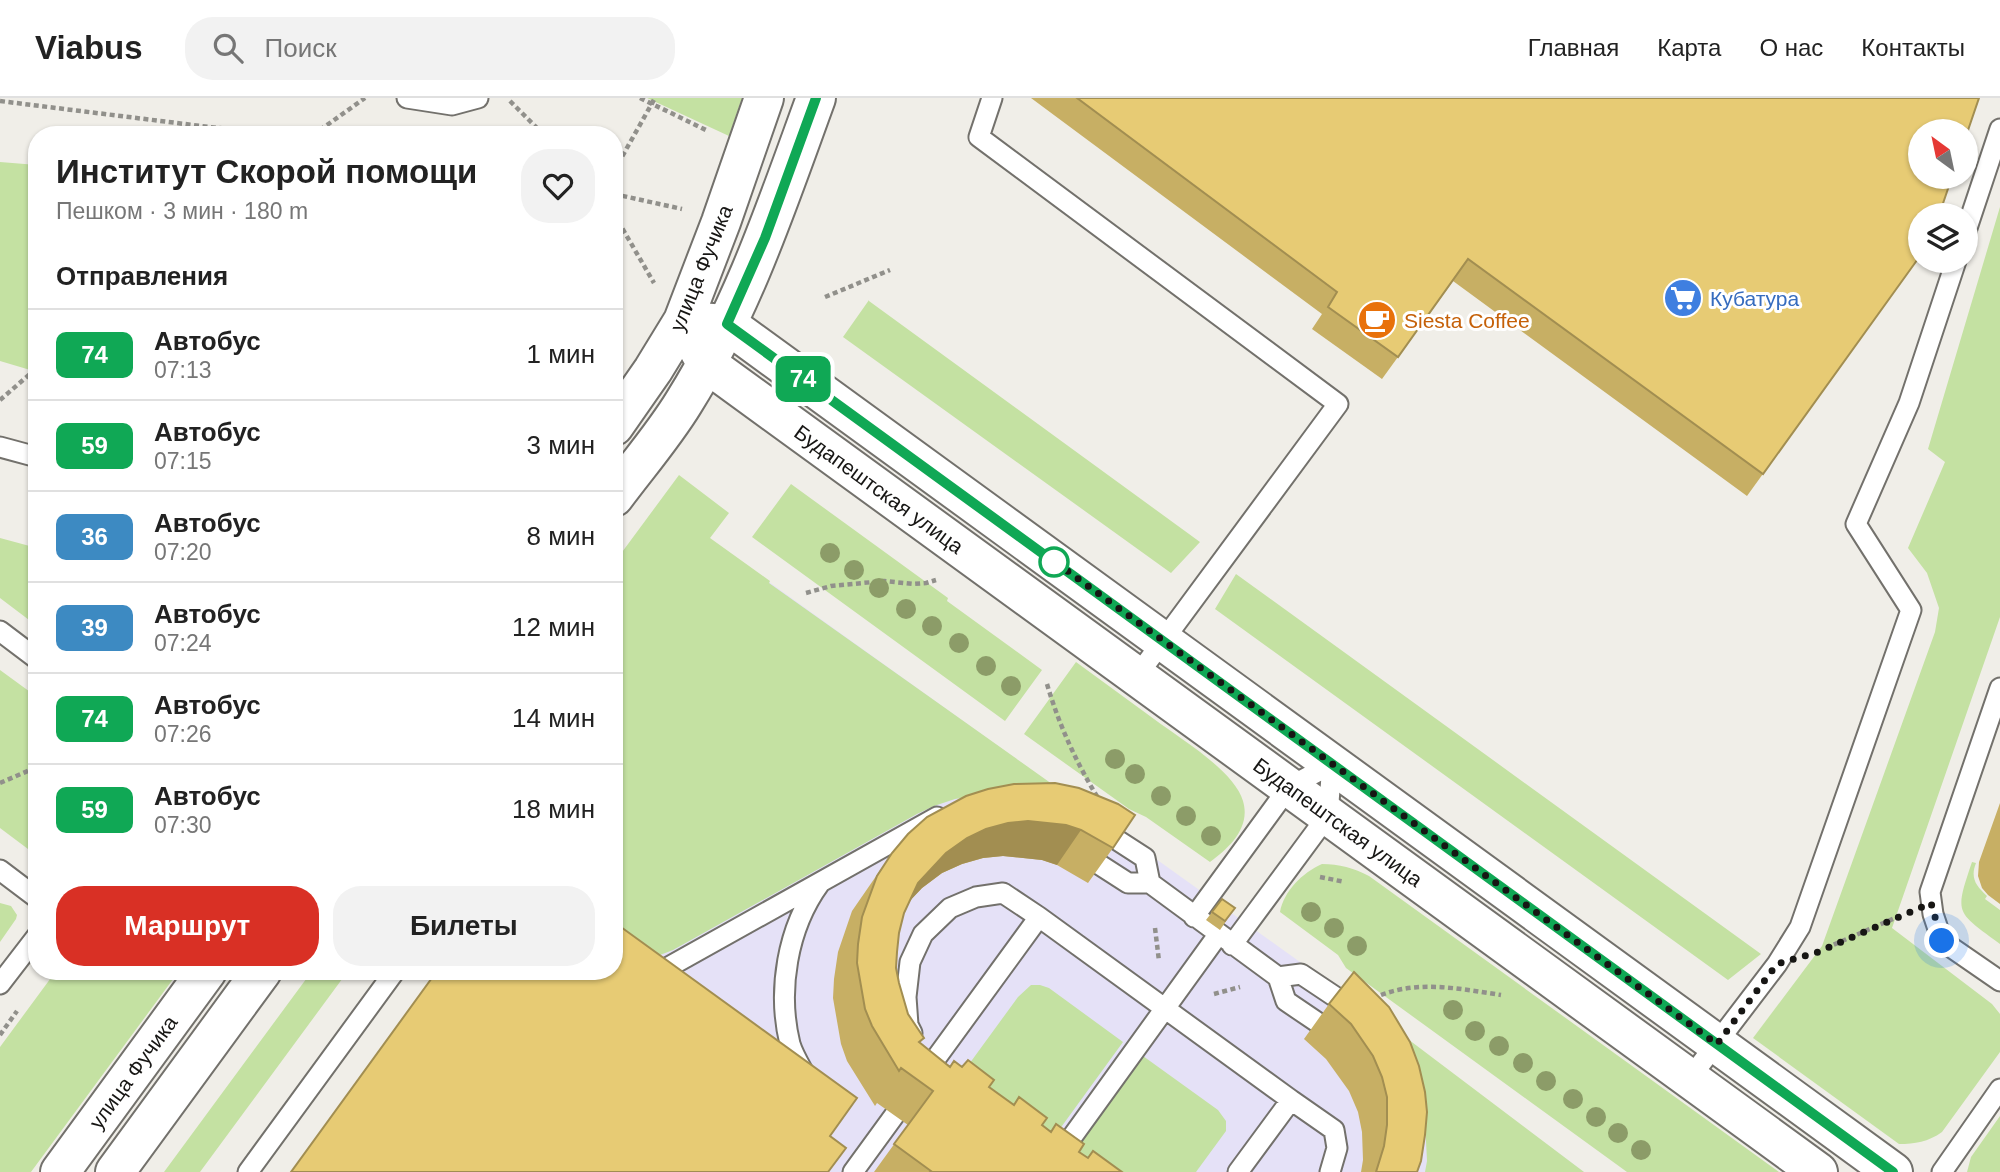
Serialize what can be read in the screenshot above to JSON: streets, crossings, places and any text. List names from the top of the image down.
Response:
{
  "streets": {
    "street": ["улица Фучика", "Будапештская улица"]
  },
  "crossings": [
    ["улица Фучика", "Будапештская улица"]
  ],
  "places": {
    "supermarket": ["Кубатура"],
    "cafe": ["Siesta Coffee"]
  },
  "lines": ["bus line 74"],
  "north": "top left",
  "page": {
    "header": "Viabus",
    "search": "Поиск",
    "nav": [
      "Главная",
      "Карта",
      "О нас",
      "Контакты"
    ],
    "on_map": "74",
    "heading": [
      ["Институт Скорой помощи", "Пешком · 3 мин · 180 m"],
      "Отправления"
    ],
    "list": [
      {
        "mark": "74",
        "name": "Автобус",
        "note": "07:13",
        "value": "1 мин"
      },
      {
        "mark": "59",
        "name": "Автобус",
        "note": "07:15",
        "value": "3 мин"
      },
      {
        "mark": "36",
        "name": "Автобус",
        "note": "07:20",
        "value": "8 мин"
      },
      {
        "mark": "39",
        "name": "Автобус",
        "note": "07:24",
        "value": "12 мин"
      },
      {
        "mark": "74",
        "name": "Автобус",
        "note": "07:26",
        "value": "14 мин"
      },
      {
        "mark": "59",
        "name": "Автобус",
        "note": "07:30",
        "value": "18 мин"
      }
    ],
    "buttons": ["Маршрут", "Билеты"]
  }
}
